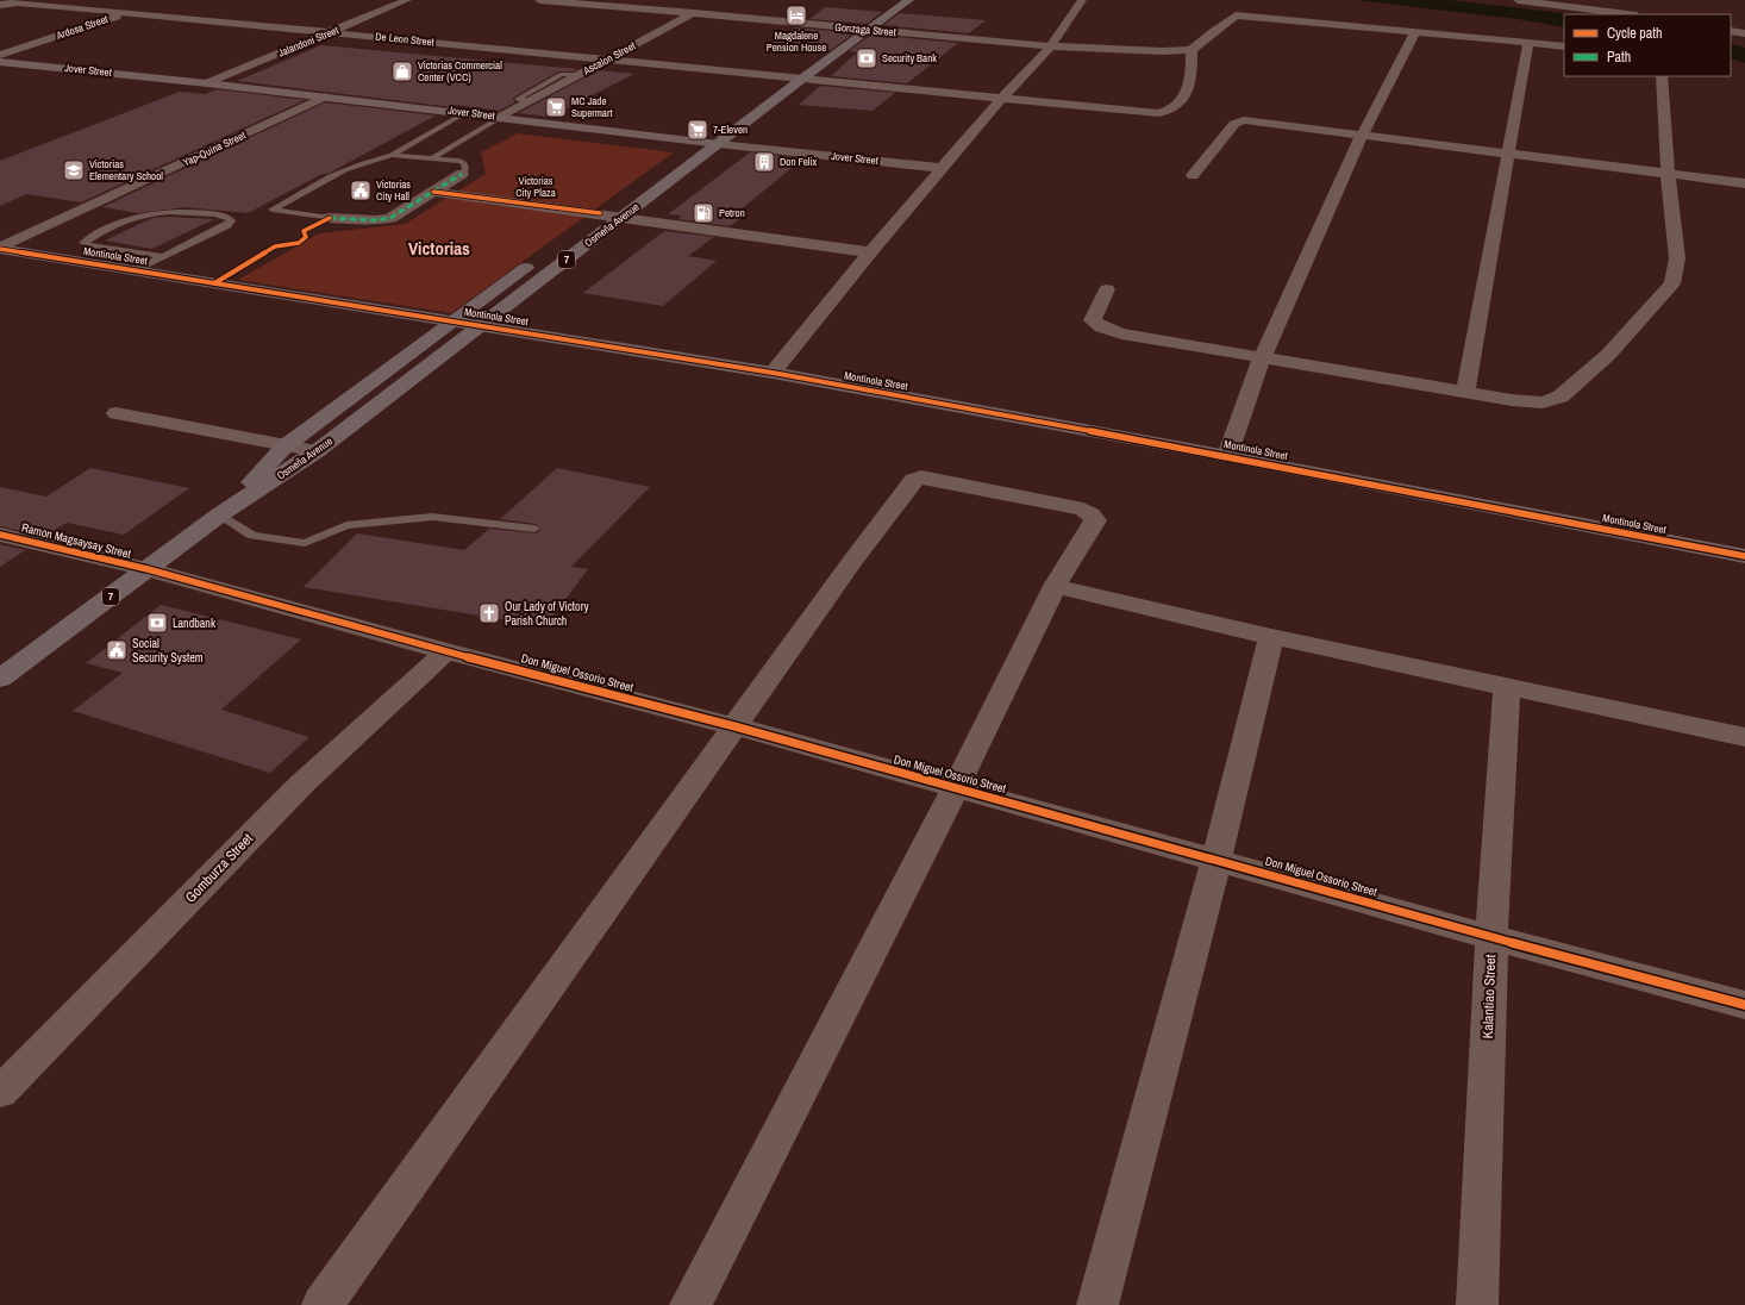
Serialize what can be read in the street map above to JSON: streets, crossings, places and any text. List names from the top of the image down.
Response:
{
  "streets": {
    "main road": ["Osmeña Avenue", "7"],
    "street": [
      "Ardosa Street",
      "Gonzaga Street",
      "De Leon Street",
      "Jalandoni Street",
      "Ascalon Street",
      "Jover Street",
      "Yap-Quina Street",
      "Montinola Street",
      "Ramon Magsaysay Street",
      "Don Miguel Ossorio Street",
      "Gomburza Street",
      "Kalantiao Street"
    ]
  },
  "crossings": [
    ["Ardosa Street", "De Leon Street"],
    ["Gonzaga Street", "De Leon Street"],
    ["Gonzaga Street", "Ascalon Street"],
    ["Gonzaga Street", "Osmeña Avenue"],
    ["De Leon Street", "Jalandoni Street"],
    ["De Leon Street", "Ascalon Street"],
    ["De Leon Street", "Osmeña Avenue"],
    ["Jalandoni Street", "Jover Street"],
    ["Ascalon Street", "Jover Street"],
    ["Jover Street", "Yap-Quina Street"],
    ["Jover Street", "Osmeña Avenue"],
    ["Yap-Quina Street", "Montinola Street"],
    ["Osmeña Avenue", "Montinola Street"],
    ["Osmeña Avenue", "Ramon Magsaysay Street"],
    ["Osmeña Avenue", "Don Miguel Ossorio Street"],
    ["Ramon Magsaysay Street", "Don Miguel Ossorio Street"],
    ["Don Miguel Ossorio Street", "Gomburza Street"],
    ["Don Miguel Ossorio Street", "Kalantiao Street"]
  ],
  "districts": ["Victorias"],
  "parks": ["Victorias City Plaza"],
  "places": {
    "hotel": ["Magdalene Pension House"],
    "bank": ["Security Bank", "Landbank"],
    "shop": ["Victorias Commercial Center (VCC)"],
    "supermarket": ["MC Jade Supermart", "7-Eleven"],
    "building": ["Don Felix"],
    "school or university": ["Victorias Elementary School"],
    "public building": ["Victorias City Hall", "Social Security System"],
    "fuel station": ["Petron"],
    "church": ["Our Lady of Victory Parish Church"]
  },
  "legend": ["Cycle path", "Path"]
}
